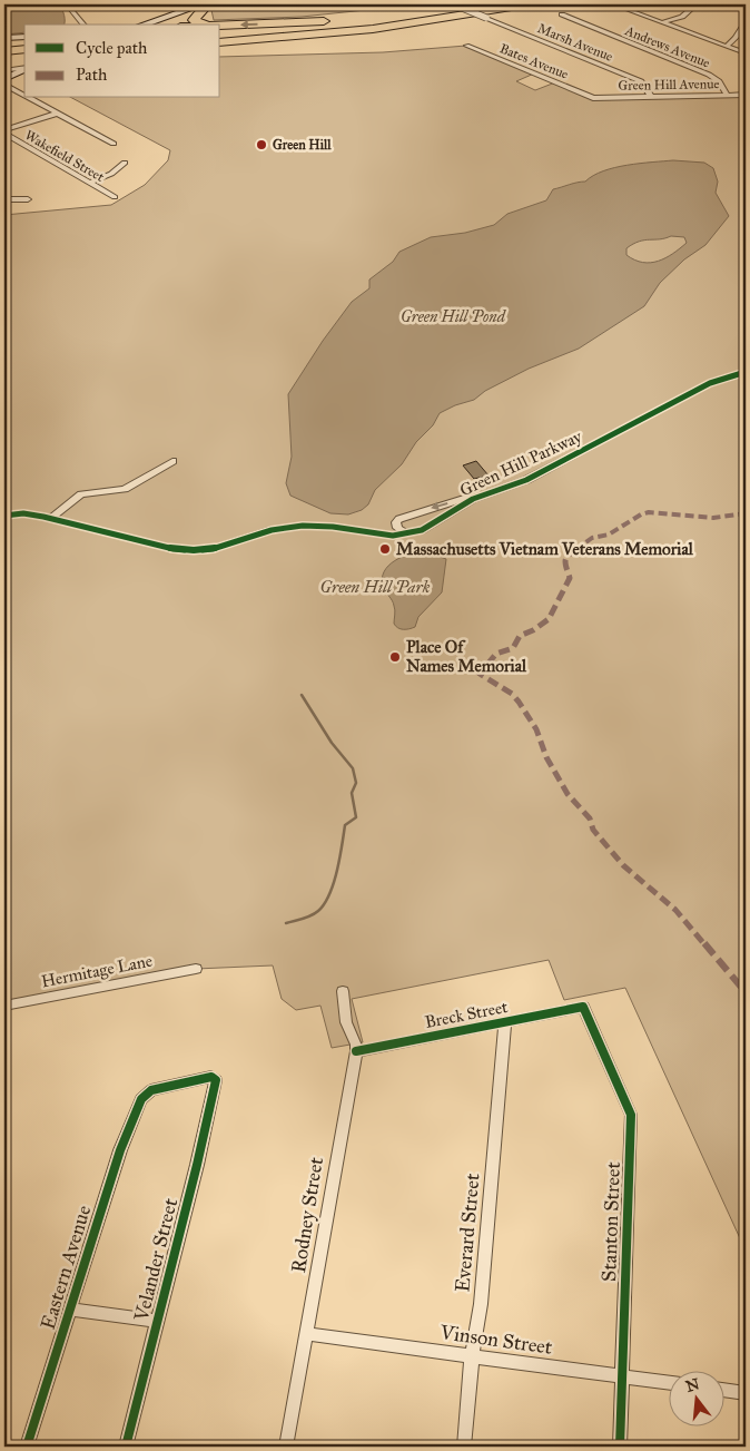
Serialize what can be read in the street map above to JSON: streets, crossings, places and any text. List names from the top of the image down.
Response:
{
  "streets": {
    "street": [
      "Marsh Avenue",
      "Andrews Avenue",
      "Bates Avenue",
      "Green Hill Avenue",
      "Wakefield Street",
      "Green Hill Parkway",
      "Hermitage Lane",
      "Breck Street",
      "Rodney Street",
      "Stanton Street",
      "Everard Street",
      "Velander Street",
      "Eastern Avenue",
      "Vinson Street"
    ]
  },
  "crossings": [
    ["Marsh Avenue", "Green Hill Avenue"],
    ["Andrews Avenue", "Green Hill Avenue"],
    ["Bates Avenue", "Green Hill Avenue"],
    ["Breck Street", "Rodney Street"],
    ["Breck Street", "Stanton Street"],
    ["Breck Street", "Everard Street"],
    ["Rodney Street", "Vinson Street"],
    ["Stanton Street", "Vinson Street"],
    ["Everard Street", "Vinson Street"],
    ["Velander Street", "Eastern Avenue"]
  ],
  "water": ["Green Hill Pond"],
  "parks": ["Green Hill Park"],
  "places": ["Green Hill", "Massachusetts Vietnam Veterans Memorial", "Place Of Names Memorial"],
  "legend": ["Cycle path", "Path"],
  "north": "top"
}
